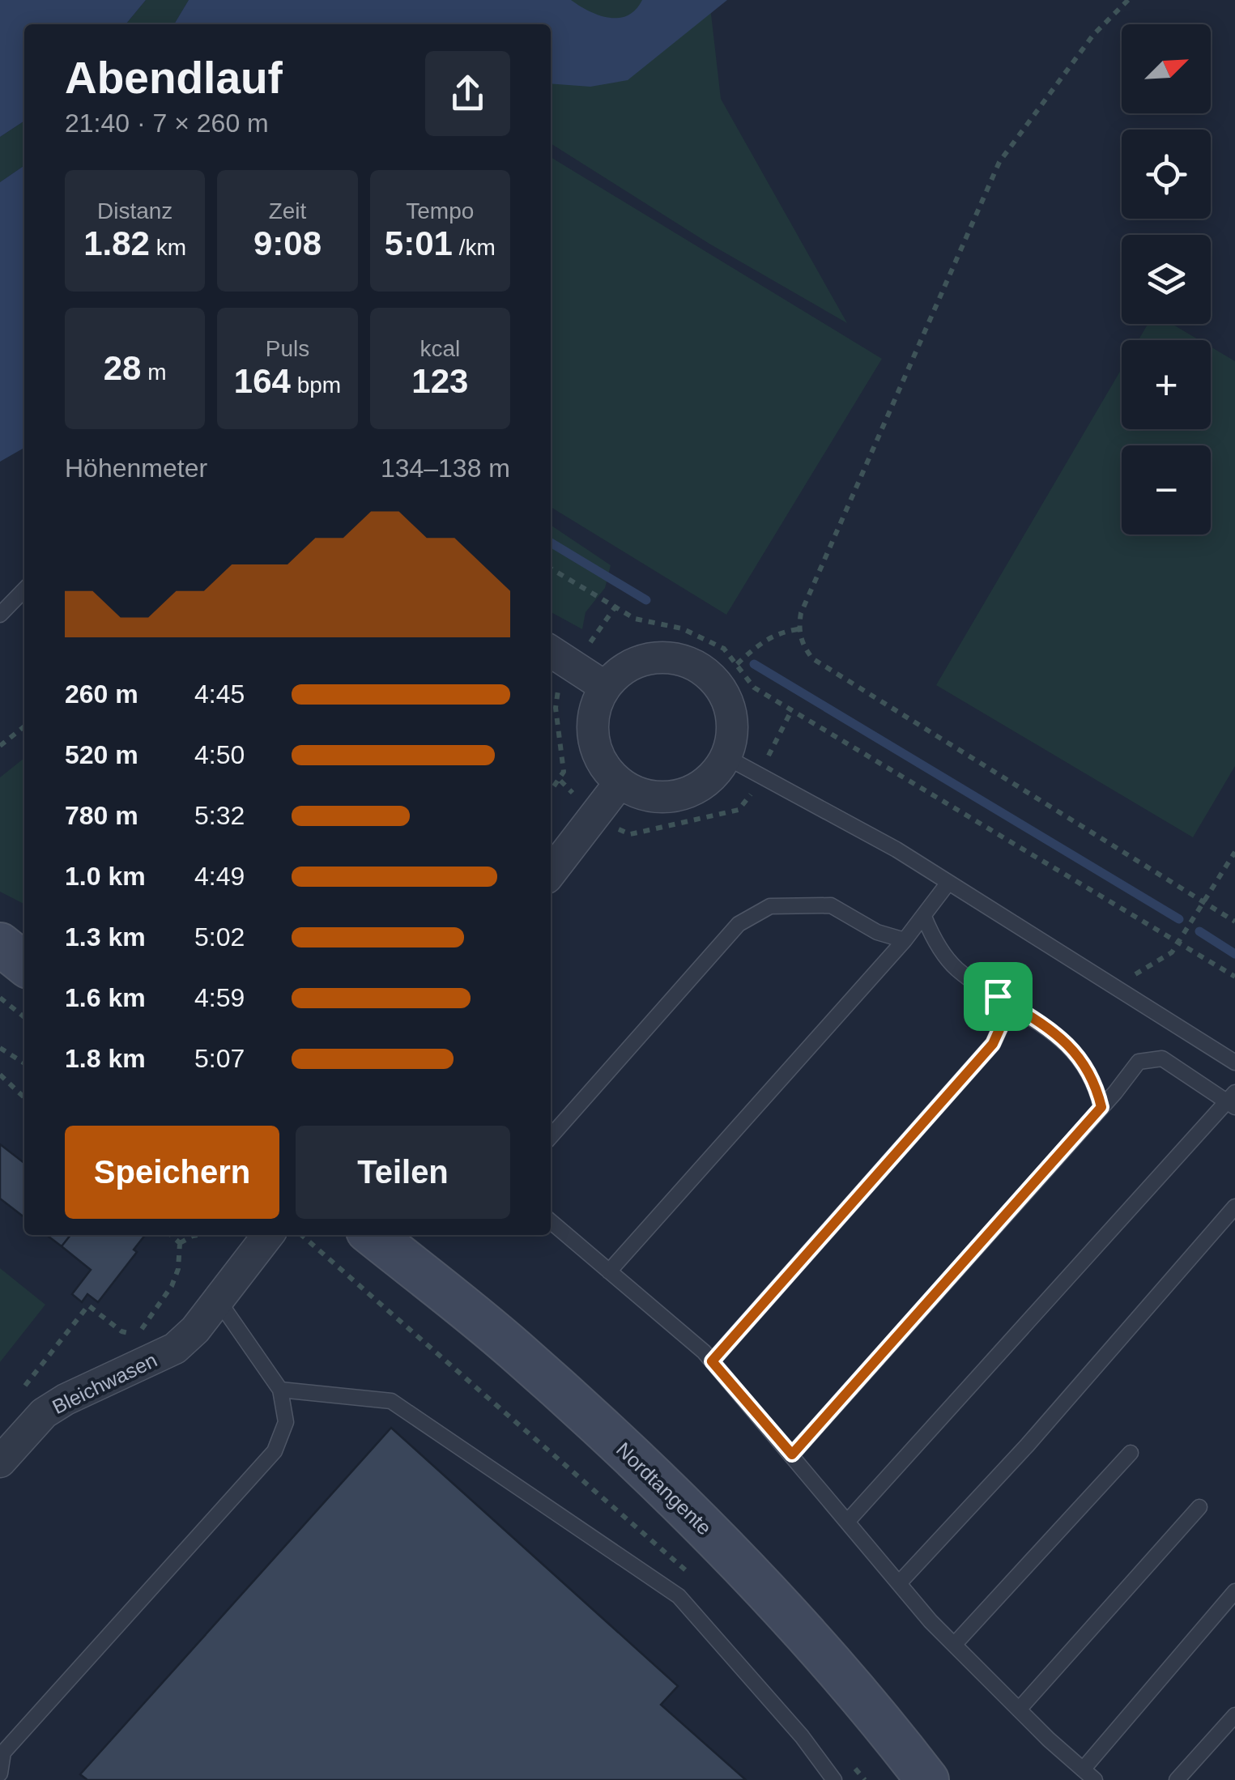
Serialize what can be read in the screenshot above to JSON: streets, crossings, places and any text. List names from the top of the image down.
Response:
{
  "streets": {
    "main road": ["Nordtangente"],
    "street": ["Bleichwasen"]
  },
  "north": "top right",
  "page": {
    "map_buttons": ["+", "−"],
    "heading": ["Abendlauf", "21:40 · 7 × 260 m"],
    "stats": [
      ["Distanz", "1.82 km"],
      ["Zeit", "9:08"],
      ["Tempo", "5:01 /km"],
      ["28 m"],
      ["Puls", "164 bpm"],
      ["kcal", "123"]
    ],
    "chart": ["Höhenmeter", "134–138 m"],
    "list": [
      {
        "name": "260 m",
        "note": "4:45"
      },
      {
        "name": "520 m",
        "note": "4:50"
      },
      {
        "name": "780 m",
        "note": "5:32"
      },
      {
        "name": "1.0 km",
        "note": "4:49"
      },
      {
        "name": "1.3 km",
        "note": "5:02"
      },
      {
        "name": "1.6 km",
        "note": "4:59"
      },
      {
        "name": "1.8 km",
        "note": "5:07"
      }
    ],
    "buttons": ["Speichern", "Teilen"]
  }
}
